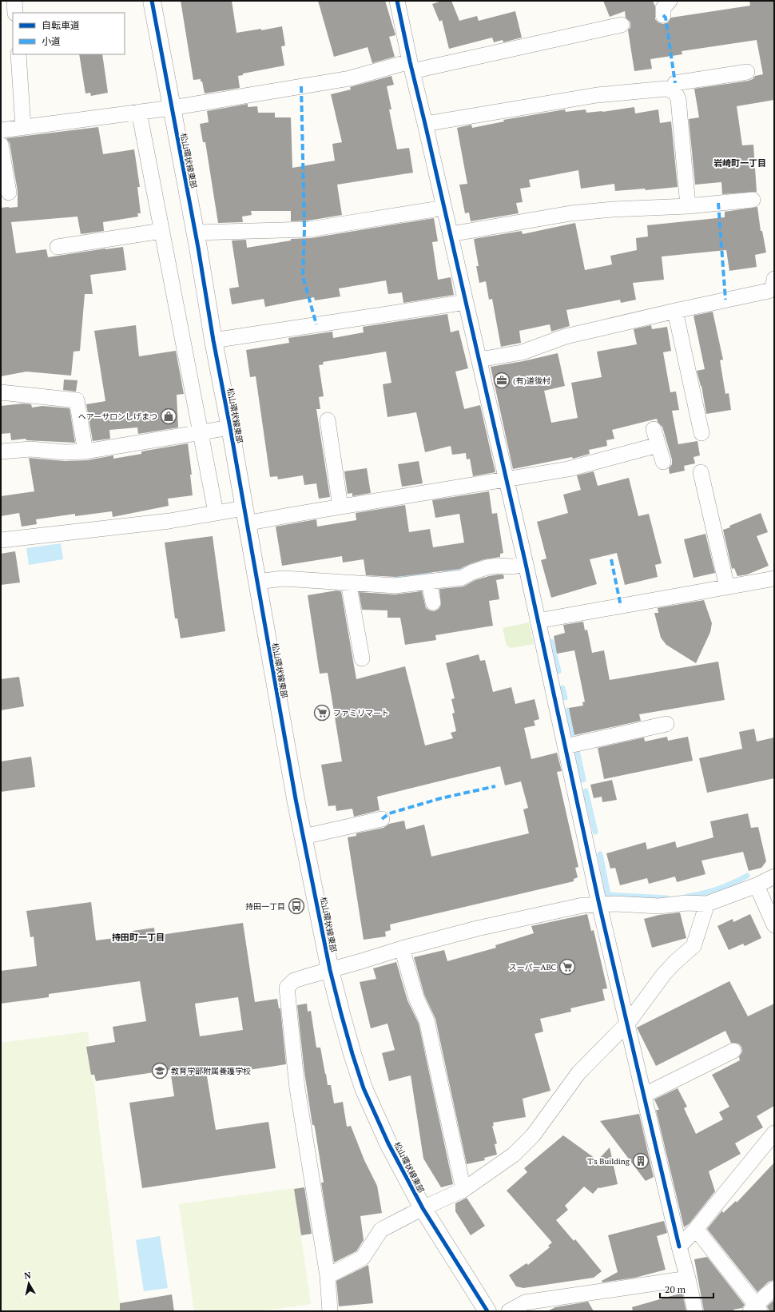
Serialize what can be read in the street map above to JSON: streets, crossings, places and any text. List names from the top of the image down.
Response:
{
  "streets": {
    "street": ["松山環状線東部"]
  },
  "districts": ["岩崎町一丁目", "持田町一丁目"],
  "places": {
    "office": ["(有)道後村"],
    "shop": ["ヘアーサロンしげまつ"],
    "supermarket": ["ファミリマート", "スーパーABC"],
    "bus stop": ["持田一丁目"],
    "school or university": ["教育学部附属養護学校"],
    "building": ["T's Building"]
  },
  "legend": ["自転車道", "小道"],
  "scale_bar": "20 m",
  "north": "top"
}
